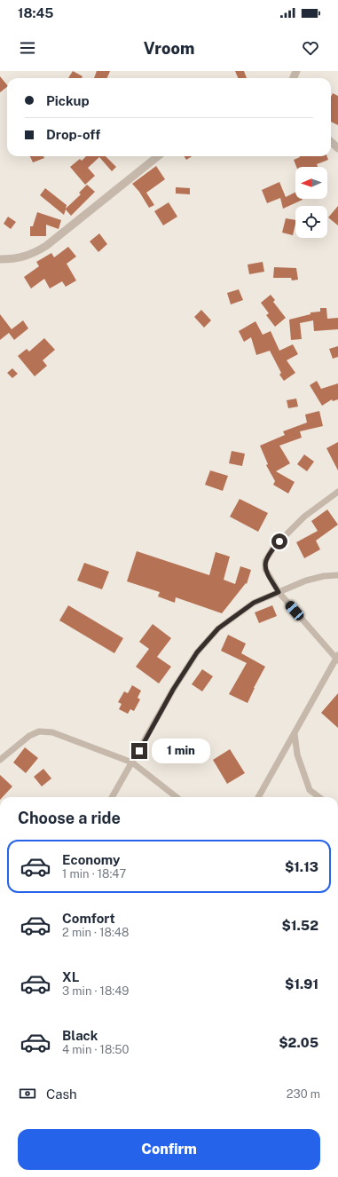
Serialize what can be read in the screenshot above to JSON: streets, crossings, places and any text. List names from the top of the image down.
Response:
{
  "north": "left",
  "page": {
    "status": "18:45",
    "header": "Vroom",
    "banner": ["Pickup", "Drop-off"],
    "bubble": "1 min",
    "heading": "Choose a ride",
    "list": [
      {
        "name": "Economy",
        "note": "1 min · 18:47",
        "value": "$1.13"
      },
      {
        "name": "Comfort",
        "note": "2 min · 18:48",
        "value": "$1.52"
      },
      {
        "name": "XL",
        "note": "3 min · 18:49",
        "value": "$1.91"
      },
      {
        "name": "Black",
        "note": "4 min · 18:50",
        "value": "$2.05"
      }
    ],
    "pay": ["Cash", "230 m"],
    "buttons": "Confirm"
  }
}
